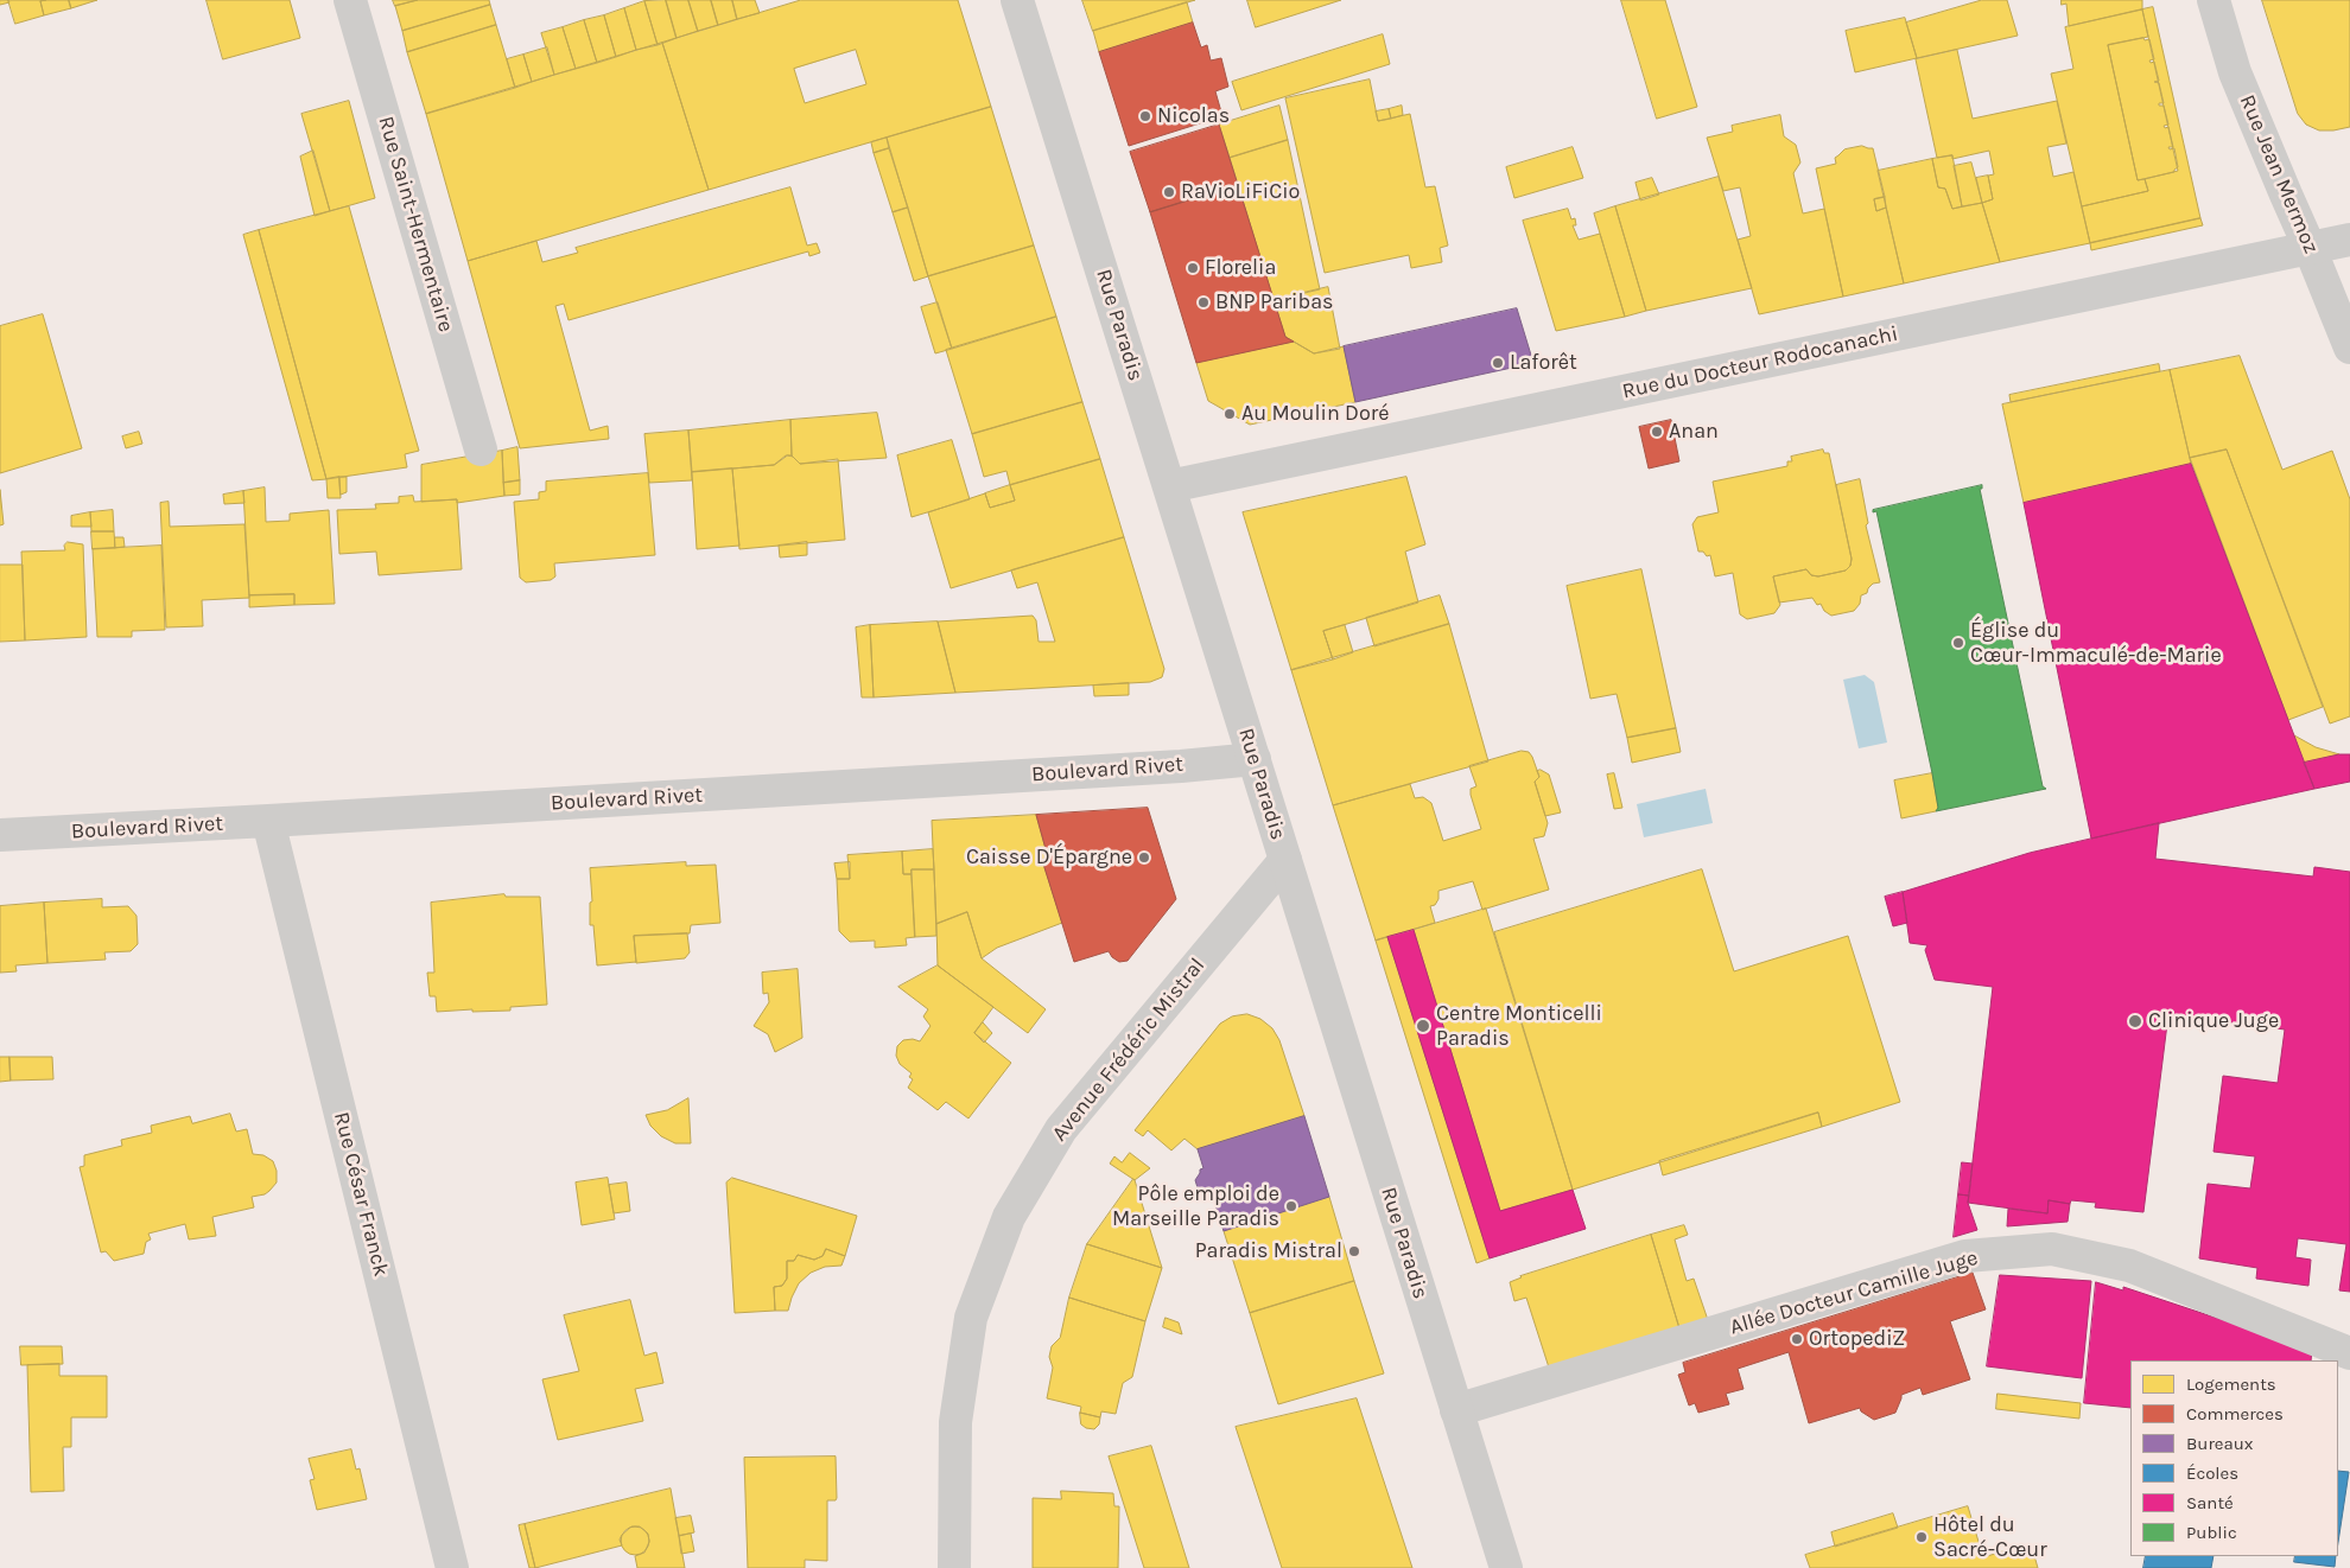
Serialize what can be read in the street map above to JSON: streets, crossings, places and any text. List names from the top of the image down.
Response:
{
  "streets": {
    "street": [
      "Rue Jean Mermoz",
      "Rue Saint-Hermentaire",
      "Rue Paradis",
      "Rue du Docteur Rodocanachi",
      "Boulevard Rivet",
      "Avenue Frédéric Mistral",
      "Rue César Franck",
      "Allée Docteur Camille Juge"
    ]
  },
  "crossings": [
    ["Rue Jean Mermoz", "Rue du Docteur Rodocanachi"],
    ["Rue Paradis", "Rue du Docteur Rodocanachi"],
    ["Rue Paradis", "Boulevard Rivet"],
    ["Rue Paradis", "Avenue Frédéric Mistral"],
    ["Rue Paradis", "Allée Docteur Camille Juge"],
    ["Boulevard Rivet", "Rue César Franck"]
  ],
  "places": [
    "Nicolas",
    "RaVioLiFiCio",
    "Florelia",
    "BNP Paribas",
    "Laforêt",
    "Au Moulin Doré",
    "Anan",
    "Église du Cœur-Immaculé-de-Marie",
    "Caisse D'Épargne",
    "Clinique Juge",
    "Centre Monticelli Paradis",
    "Pôle emploi de Marseille Paradis",
    "Paradis Mistral",
    "OrtopediZ",
    "Hôtel du Sacré-Cœur"
  ],
  "legend": [
    "Logements",
    "Commerces",
    "Bureaux",
    "Écoles",
    "Santé",
    "Public"
  ]
}
